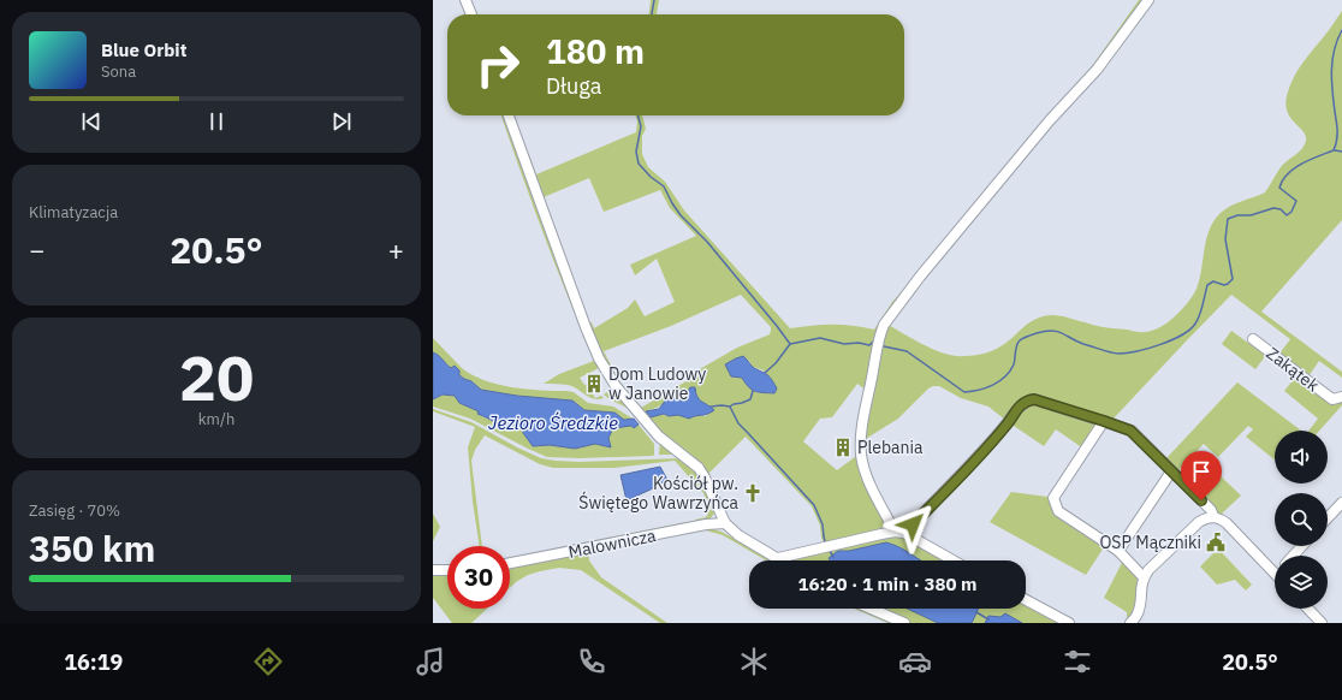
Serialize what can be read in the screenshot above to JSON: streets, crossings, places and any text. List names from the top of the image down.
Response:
{
  "streets": {
    "street": ["Zakątek", "Malownicza"]
  },
  "water": ["Jezioro Średzkie"],
  "places": {
    "building": ["Dom Ludowy w Janowie", "Plebania"],
    "church": ["Kościół pw. Świętego Wawrzyńca"],
    "public building": ["OSP Mączniki"]
  },
  "page": {
    "turn": ["180 m", "Długa"],
    "song": ["Blue Orbit", "Sona"],
    "tile": [
      "Klimatyzacja",
      ["20", "km/h"],
      ["Zasięg · 70%", "350 km"]
    ],
    "heat": ["−", "20.5°", "+"],
    "limit": "30",
    "trip": "16:20 · 1 min · 380 m",
    "tabs": ["16:19", "20.5°"]
  }
}
